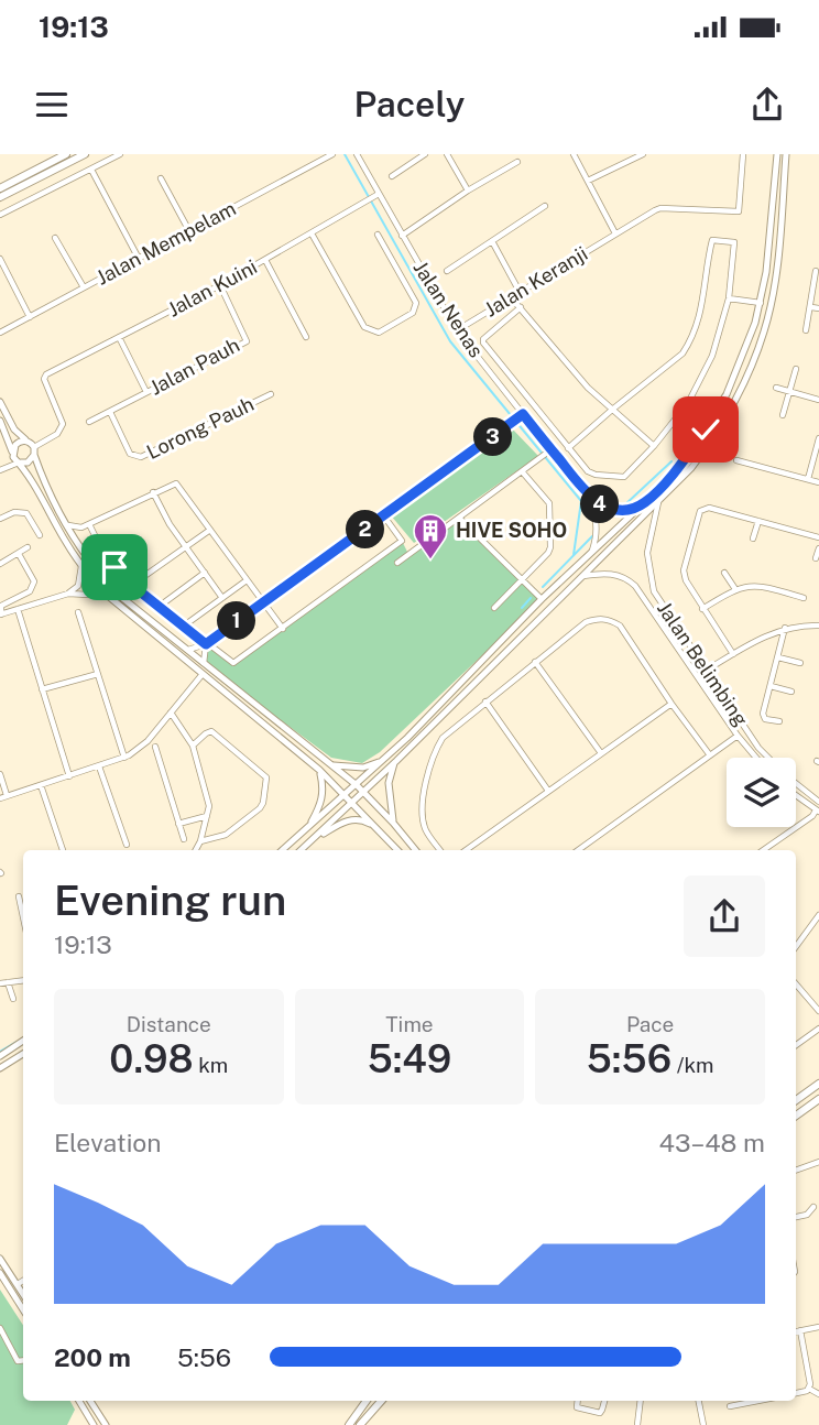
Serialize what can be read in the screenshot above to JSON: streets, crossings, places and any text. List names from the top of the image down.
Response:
{
  "streets": {
    "street": [
      "Jalan Mempelam",
      "Jalan Keranji",
      "Jalan Kuini",
      "Jalan Nenas",
      "Jalan Pauh",
      "Lorong Pauh",
      "Jalan Belimbing"
    ]
  },
  "crossings": [
    ["Jalan Keranji", "Jalan Nenas"],
    ["Jalan Kuini", "Jalan Nenas"],
    ["Jalan Kuini", "Jalan Pauh"],
    ["Jalan Pauh", "Lorong Pauh"]
  ],
  "places": {
    "building": ["HIVE SOHO"]
  },
  "page": {
    "status": "19:13",
    "header": "Pacely",
    "pins": [
      "3",
      "4",
      "2",
      "1"
    ],
    "heading": ["Evening run", "19:13"],
    "stats": [
      ["Distance", "0.98 km"],
      ["Time", "5:49"],
      ["Pace", "5:56 /km"]
    ],
    "chart": ["Elevation", "43–48 m"],
    "list": [
      {
        "name": "200 m",
        "note": "5:56"
      }
    ]
  }
}
